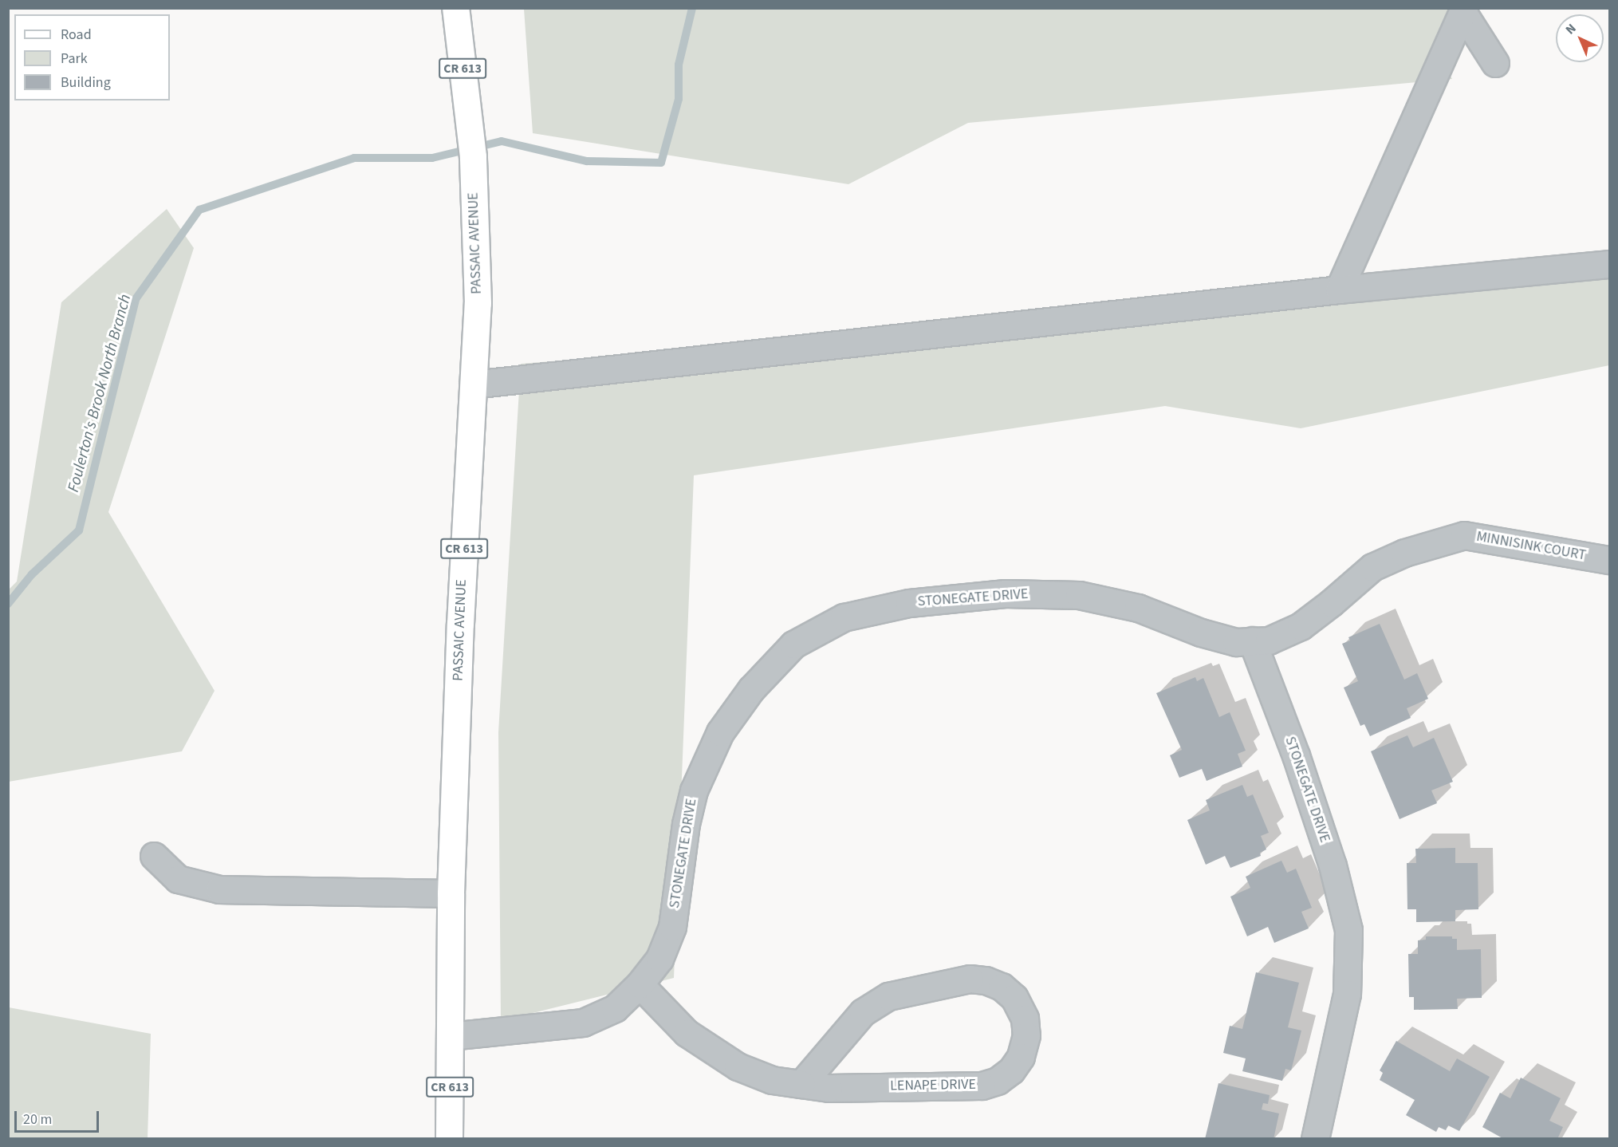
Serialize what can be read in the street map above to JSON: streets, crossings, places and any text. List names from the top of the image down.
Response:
{
  "streets": {
    "main road": ["CR 613", "PASSAIC AVENUE"],
    "street": ["MINNISINK COURT", "STONEGATE DRIVE", "LENAPE DRIVE"]
  },
  "crossings": [
    ["PASSAIC AVENUE", "STONEGATE DRIVE"],
    ["MINNISINK COURT", "STONEGATE DRIVE"],
    ["STONEGATE DRIVE", "LENAPE DRIVE"]
  ],
  "water": ["Foulerton's Brook North Branch"],
  "legend": ["Road", "Park", "Building"],
  "scale_bar": "20 m",
  "north": "top left"
}
